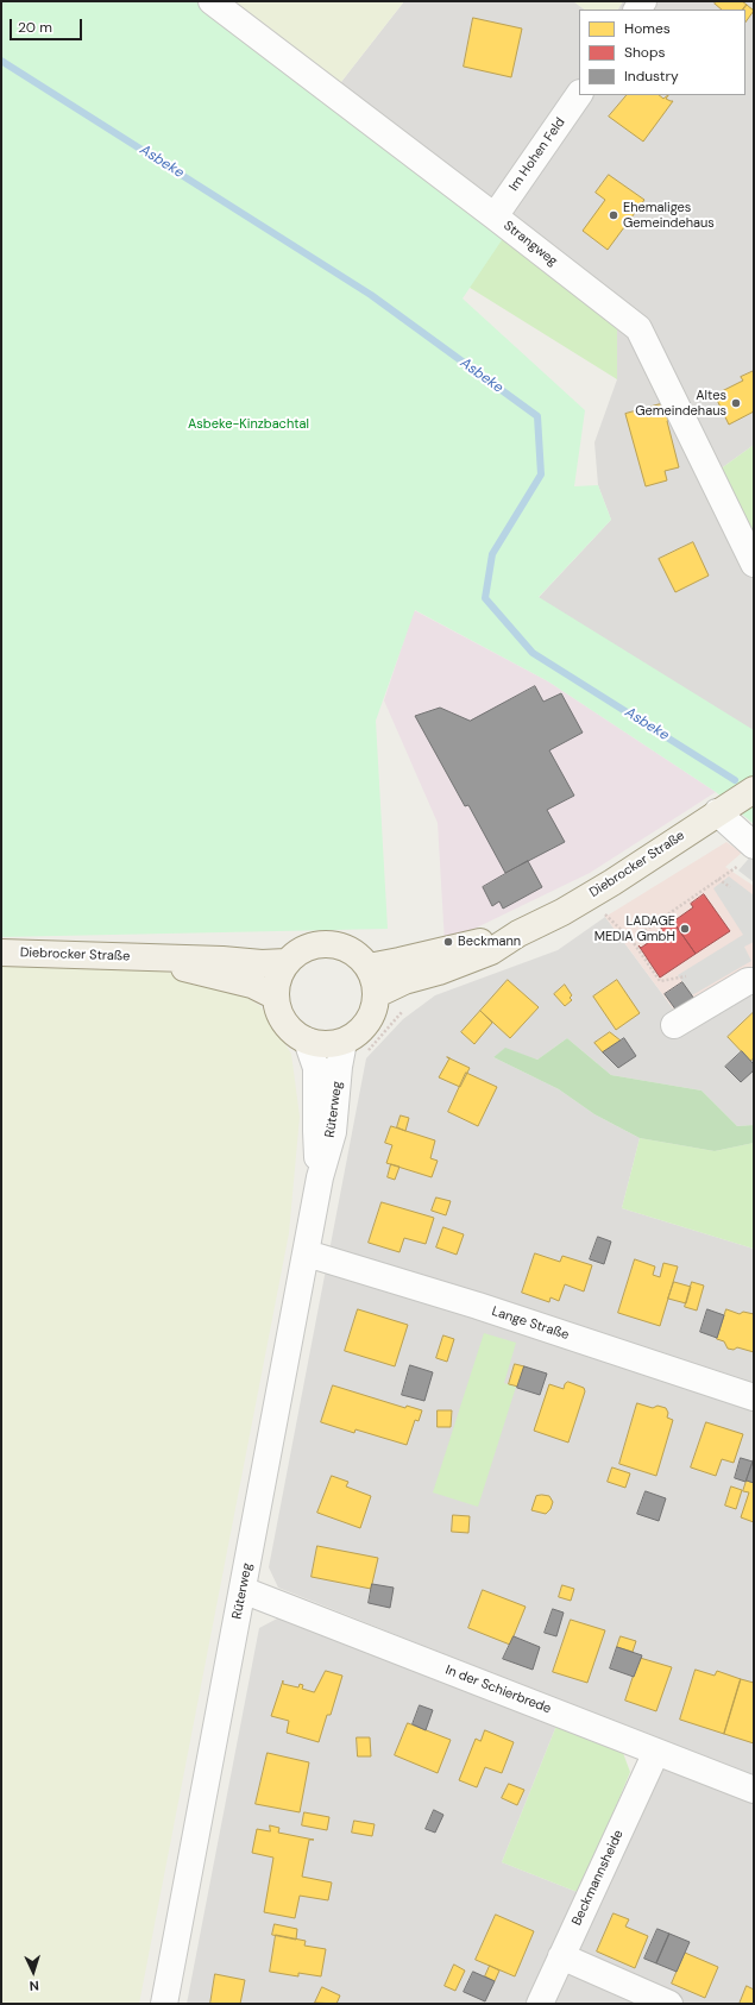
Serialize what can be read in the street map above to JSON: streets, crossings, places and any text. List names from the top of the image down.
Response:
{
  "streets": {
    "main road": ["Diebrocker Straße"],
    "street": [
      "Im Hohen Feld",
      "Strangweg",
      "Rüterweg",
      "Lange Straße",
      "In der Schierbrede",
      "Beckmannsheide"
    ]
  },
  "crossings": [
    ["Im Hohen Feld", "Strangweg"],
    ["Diebrocker Straße", "Rüterweg"],
    ["Rüterweg", "Lange Straße"],
    ["Rüterweg", "In der Schierbrede"],
    ["In der Schierbrede", "Beckmannsheide"]
  ],
  "water": ["Asbeke"],
  "parks": ["Asbeke-Kinzbachtal"],
  "places": [
    "Ehemaliges Gemeindehaus",
    "Altes Gemeindehaus",
    "LADAGE MEDIA GmbH",
    "Beckmann"
  ],
  "legend": ["Homes", "Shops", "Industry"],
  "scale_bar": "20 m",
  "north": "bottom"
}
